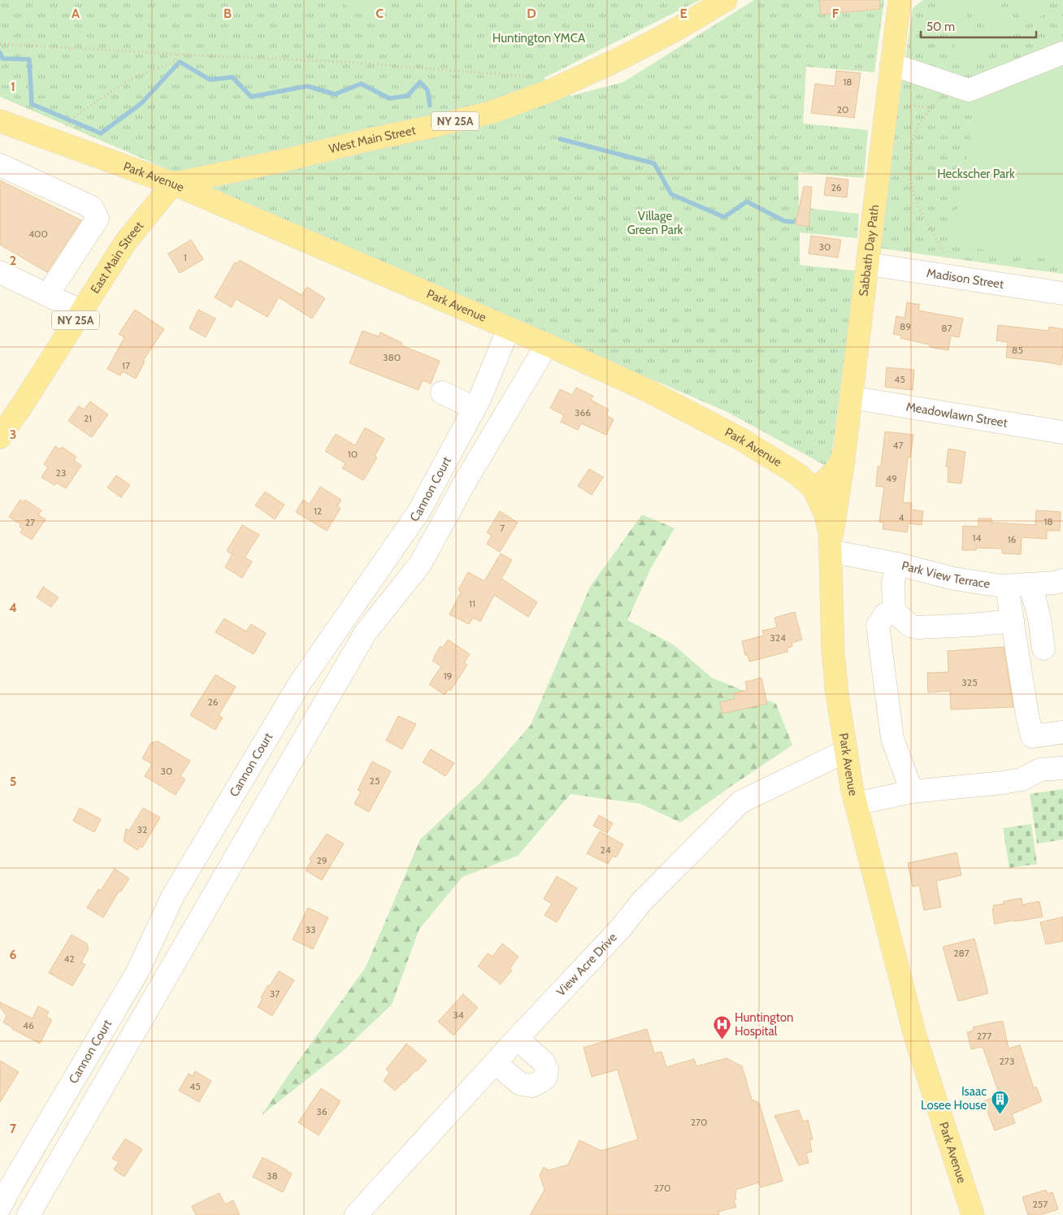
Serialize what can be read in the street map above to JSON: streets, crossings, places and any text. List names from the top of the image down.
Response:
{
  "streets": {
    "main road": [
      "NY 25A",
      "West Main Street",
      "Park Avenue",
      "Sabbath Day Path",
      "East Main Street"
    ],
    "street": [
      "Madison Street",
      "Meadowlawn Street",
      "Cannon Court",
      "Park View Terrace",
      "View Acre Drive"
    ]
  },
  "crossings": [
    ["West Main Street", "Park Avenue"],
    ["West Main Street", "East Main Street"],
    ["Park Avenue", "Sabbath Day Path"],
    ["Park Avenue", "East Main Street"],
    ["Park Avenue", "Cannon Court"],
    ["Park Avenue", "Park View Terrace"],
    ["Park Avenue", "View Acre Drive"],
    ["Sabbath Day Path", "Madison Street"],
    ["Sabbath Day Path", "Meadowlawn Street"]
  ],
  "parks": ["Huntington YMCA", "Heckscher Park", "Village Green Park"],
  "places": {
    "hospital": ["Huntington Hospital"],
    "building": ["Isaac Losee House"]
  },
  "house_numbers": [
    "18",
    "20",
    "26",
    "400",
    "30",
    "1",
    "89",
    "87",
    "85",
    "380",
    "17",
    "45",
    "366",
    "21",
    "47",
    "10",
    "23",
    "49",
    "12",
    "4",
    "18",
    "27",
    "7",
    "14",
    "16",
    "11",
    "324",
    "19",
    "325",
    "26",
    "30",
    "25",
    "32",
    "24",
    "29",
    "33",
    "287",
    "42",
    "37",
    "34",
    "46",
    "277",
    "273",
    "45",
    "36",
    "270",
    "38",
    "270",
    "257"
  ],
  "scale_bar": "50 m",
  "grid": {
    "columns": [
      "A",
      "B",
      "C",
      "D",
      "E",
      "F"
    ],
    "rows": [
      "1",
      "2",
      "3",
      "4",
      "5",
      "6",
      "7"
    ]
  }
}
